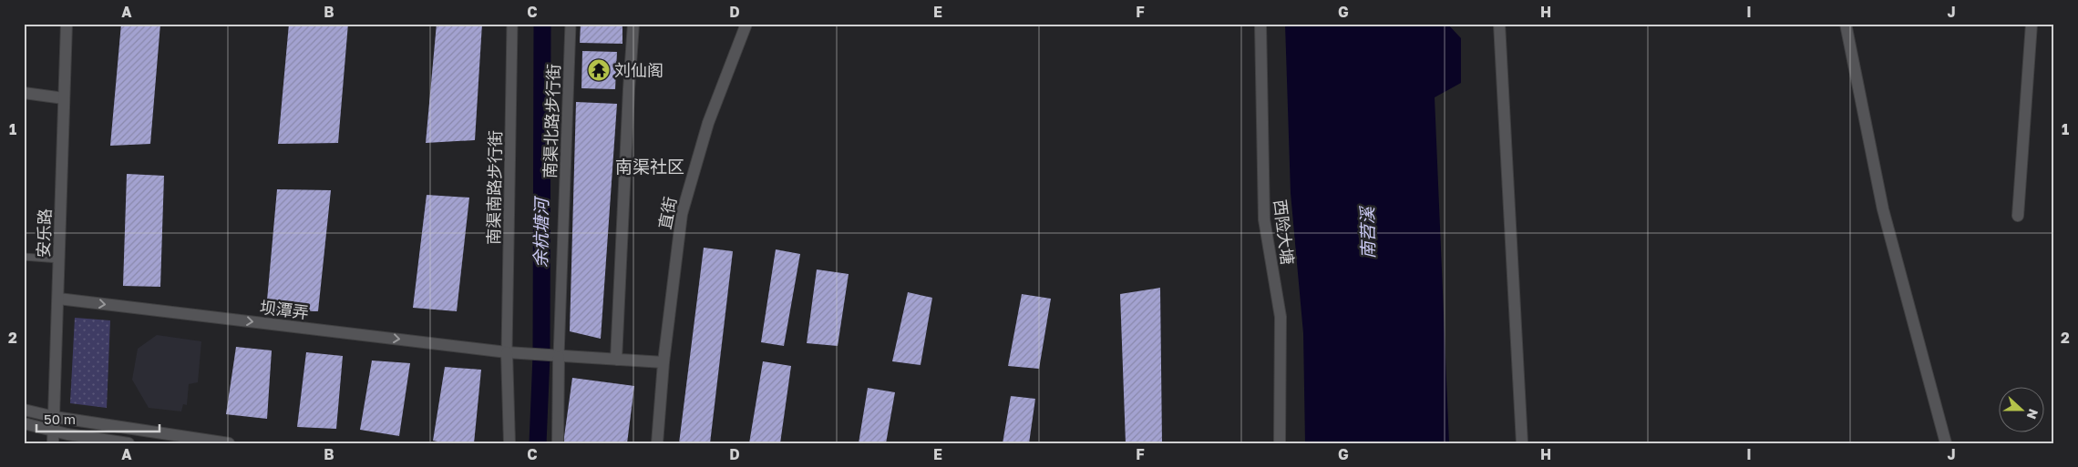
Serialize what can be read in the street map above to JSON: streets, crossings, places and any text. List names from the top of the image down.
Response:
{
  "streets": {
    "street": [
      "南渠北路步行街",
      "南渠南路步行街",
      "直街",
      "西险大塘",
      "安乐路",
      "坝潭弄"
    ]
  },
  "crossings": [
    ["南渠北路步行街", "坝潭弄"],
    ["南渠南路步行街", "坝潭弄"],
    ["直街", "坝潭弄"],
    ["安乐路", "坝潭弄"]
  ],
  "one_way": ["坝潭弄"],
  "districts": ["南渠社区"],
  "water": ["余杭塘河", "南苕溪"],
  "places": {
    "temple": ["刘仙阁"]
  },
  "scale_bar": "50 m",
  "north": "right",
  "grid": {
    "columns": [
      "A",
      "B",
      "C",
      "D",
      "E",
      "F",
      "G",
      "H",
      "I",
      "J"
    ],
    "rows": ["1", "2"]
  }
}
